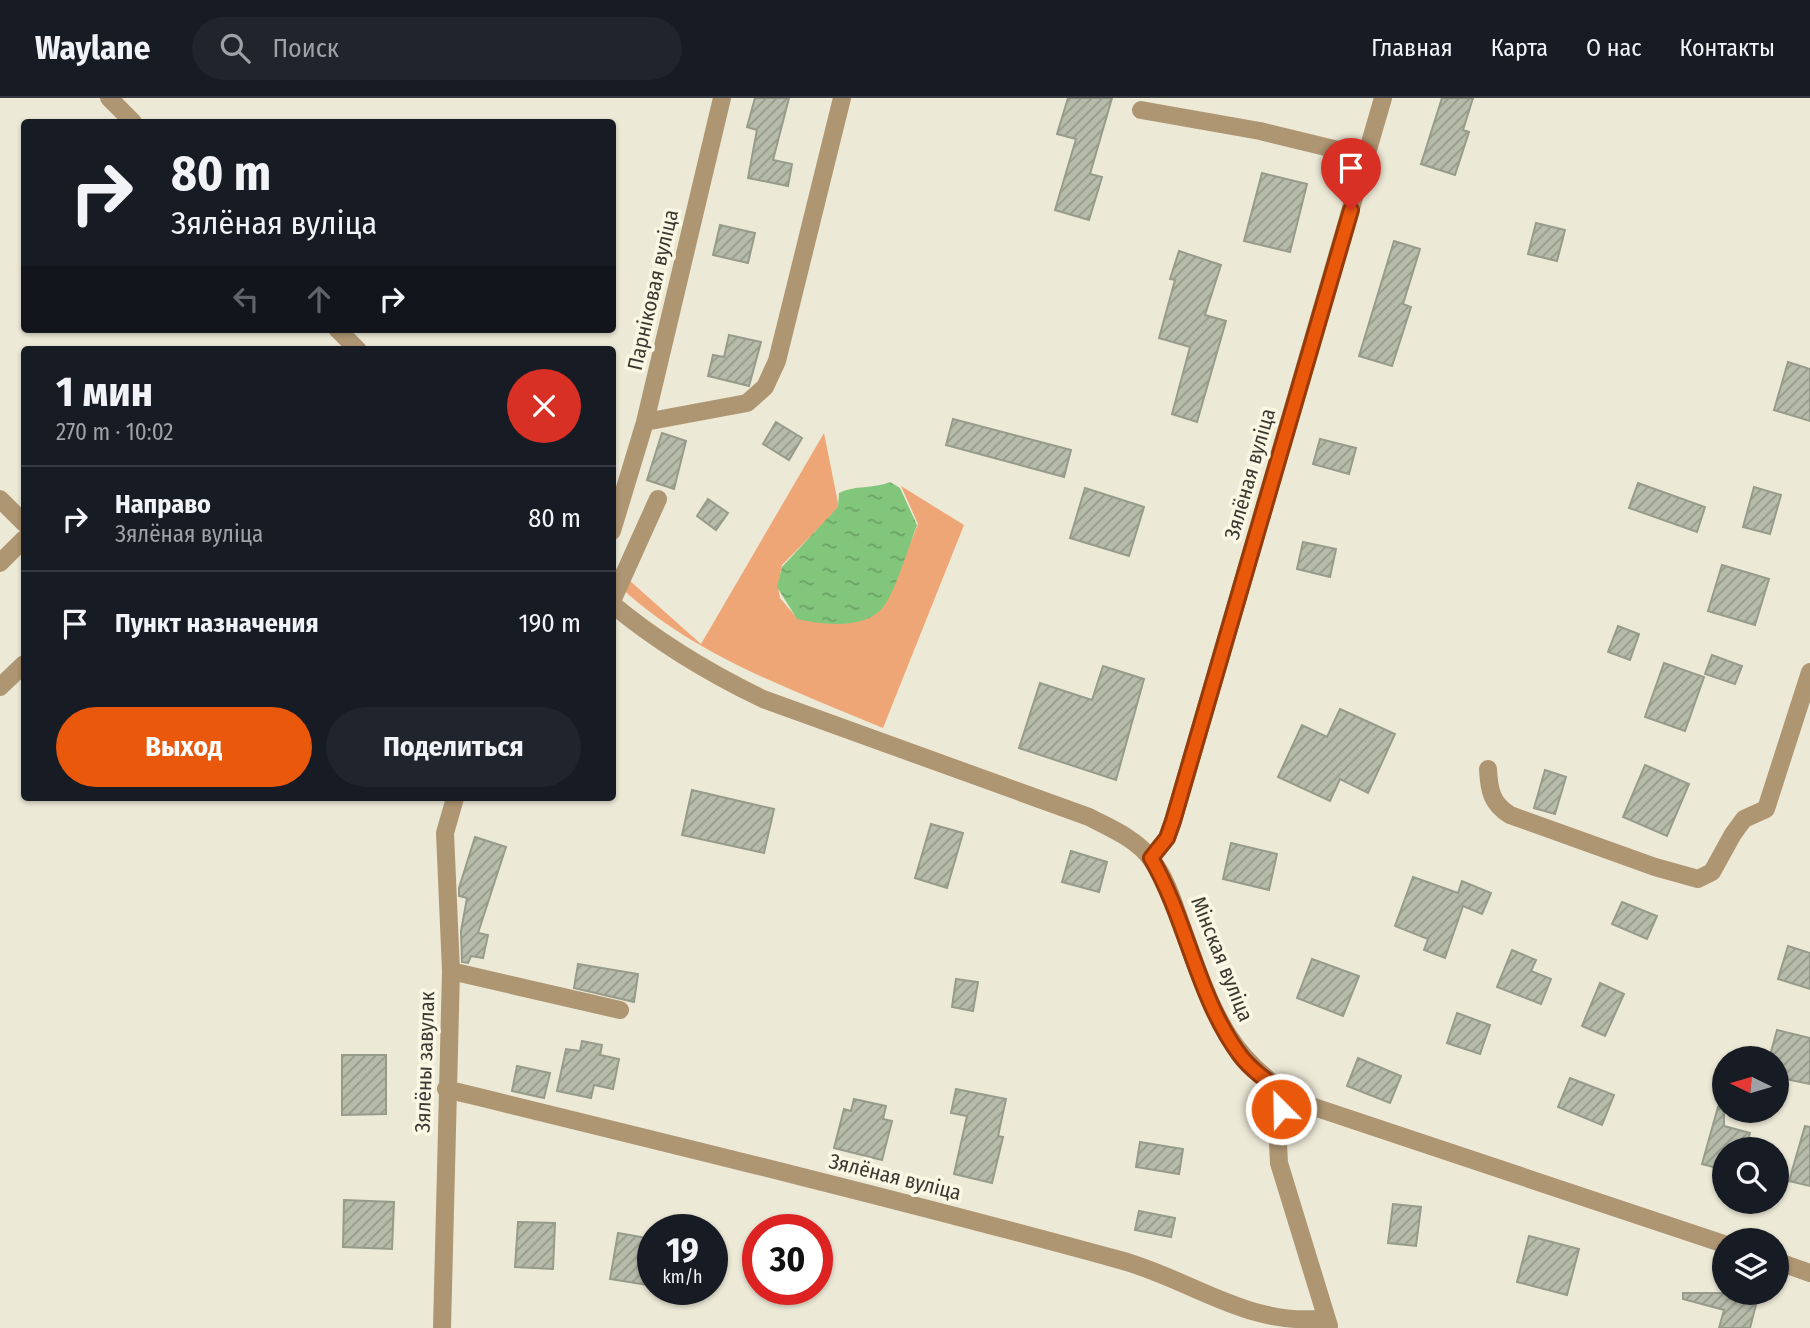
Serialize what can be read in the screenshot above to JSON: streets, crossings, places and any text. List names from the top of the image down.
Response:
{
  "streets": {
    "street": [
      "Парніковая вуліца",
      "Зялёная вуліца",
      "Мінская вуліца",
      "Зялёны завулак"
    ]
  },
  "crossings": [
    ["Зялёная вуліца", "Мінская вуліца"],
    ["Зялёная вуліца", "Зялёны завулак"]
  ],
  "north": "left",
  "page": {
    "header": "Waylane",
    "search": "Поиск",
    "nav": [
      "Главная",
      "Карта",
      "О нас",
      "Контакты"
    ],
    "turn": ["80 m", "Зялёная вуліца"],
    "heading": ["1 мин", "270 m · 10:02"],
    "list": [
      {
        "name": "Направо",
        "note": "Зялёная вуліца",
        "value": "80 m"
      },
      {
        "name": "Пункт назначения",
        "value": "190 m"
      }
    ],
    "buttons": ["Выход", "Поделиться"],
    "speed": "19 km/h",
    "limit": "30"
  }
}
